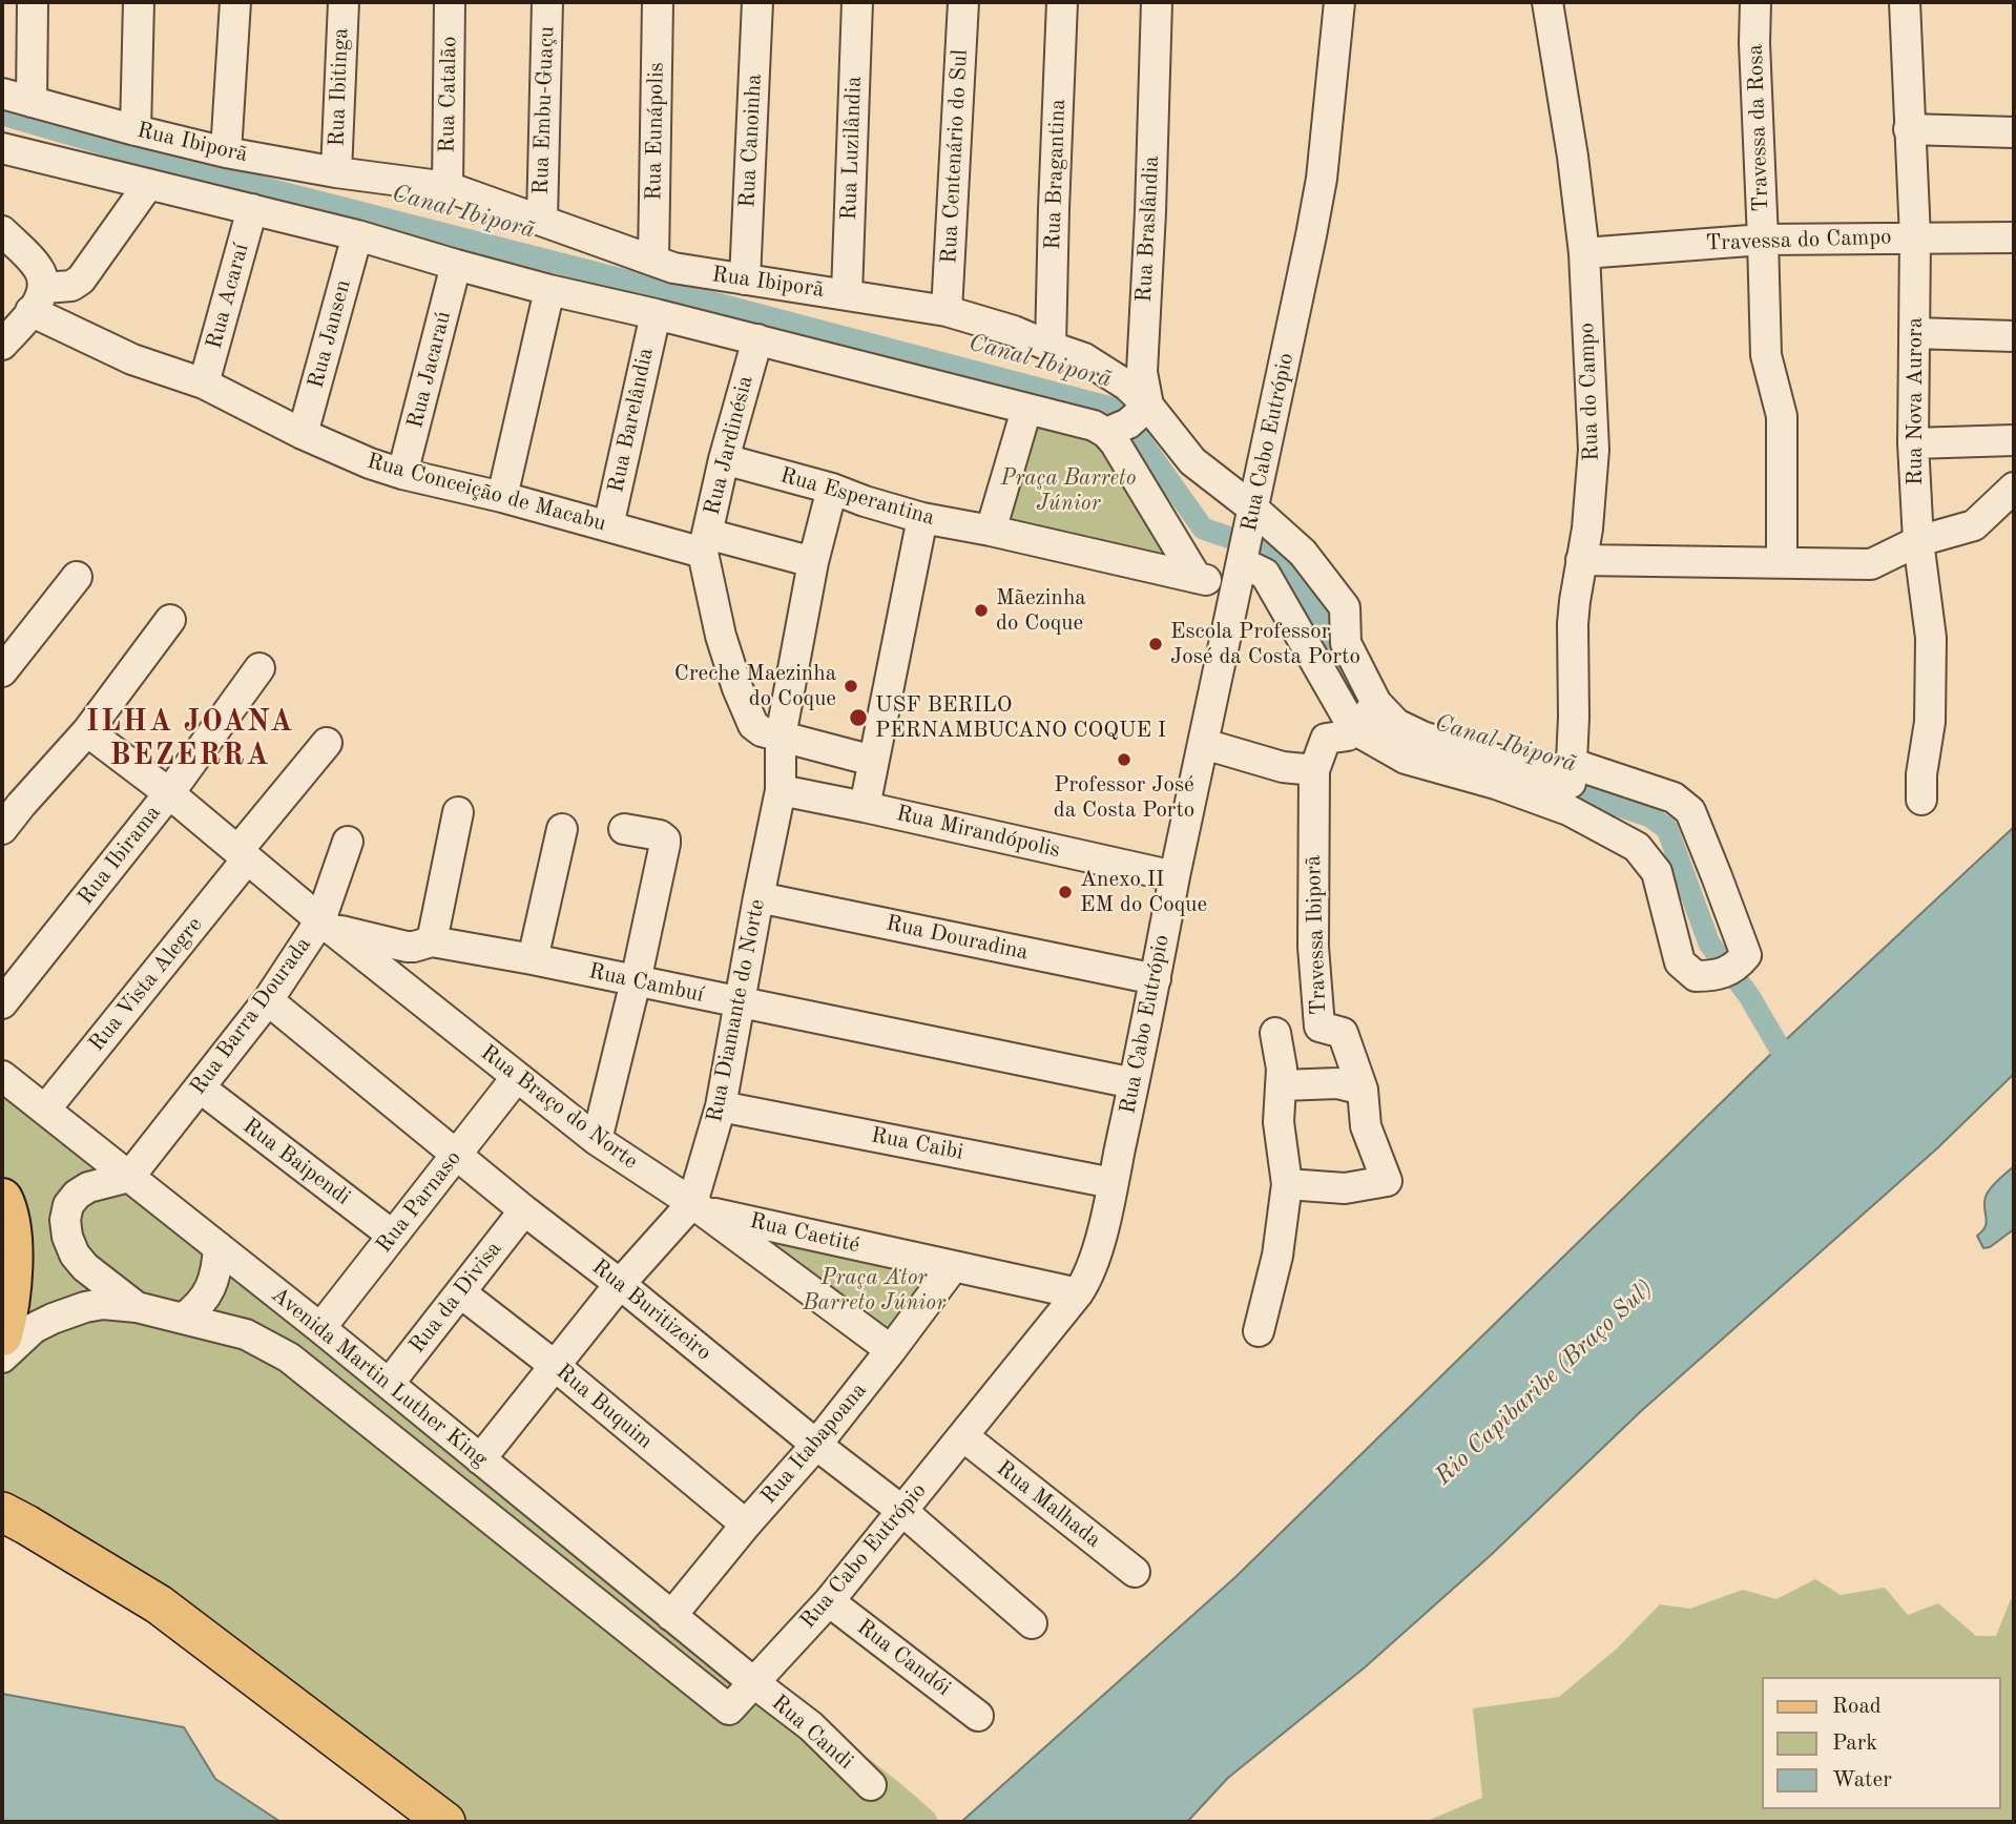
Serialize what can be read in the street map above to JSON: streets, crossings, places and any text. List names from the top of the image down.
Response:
{
  "streets": {
    "street": [
      "Rua Ibitinga",
      "Rua Catalão",
      "Rua Embu-Guaçu",
      "Travessa da Rosa",
      "Rua Eunápolis",
      "Rua Canoinha",
      "Rua Ibiporã",
      "Rua Luzilândia",
      "Rua Centenário do Sul",
      "Rua Bragantina",
      "Rua Braslândia",
      "Travessa do Campo",
      "Rua Acaraí",
      "Rua Jansen",
      "Rua Jacaraú",
      "Rua do Campo",
      "Rua Nova Aurora",
      "Rua Barelândia",
      "Rua Cabo Eutrópio",
      "Rua Jardinésia",
      "Rua Conceição de Macabu",
      "Rua Esperantina",
      "Rua Mirandópolis",
      "Rua Ibirama",
      "Travessa Ibiporã",
      "Rua Douradina",
      "Rua Cambuí",
      "Rua Vista Alegre",
      "Rua Diamante do Norte",
      "Rua Barra Dourada",
      "Rua Braço do Norte",
      "Rua Caibi",
      "Rua Baipendi",
      "Rua Parnaso",
      "Rua Caetité",
      "Rua da Divisa",
      "Rua Buritizeiro",
      "Avenida Martin Luther King",
      "Rua Buquim",
      "Rua Itabapoana",
      "Rua Malhada",
      "Rua Candói",
      "Rua Candi"
    ]
  },
  "crossings": [
    ["Rua Ibitinga", "Rua Ibiporã"],
    ["Rua Catalão", "Rua Ibiporã"],
    ["Rua Embu-Guaçu", "Rua Ibiporã"],
    ["Travessa da Rosa", "Travessa do Campo"],
    ["Rua Eunápolis", "Rua Ibiporã"],
    ["Rua Canoinha", "Rua Ibiporã"],
    ["Rua Ibiporã", "Rua Luzilândia"],
    ["Rua Ibiporã", "Rua Centenário do Sul"],
    ["Rua Ibiporã", "Rua Bragantina"],
    ["Rua Ibiporã", "Rua Braslândia"],
    ["Rua Ibiporã", "Rua do Campo"],
    ["Rua Ibiporã", "Rua Cabo Eutrópio"],
    ["Rua Ibiporã", "Travessa Ibiporã"],
    ["Travessa do Campo", "Rua do Campo"],
    ["Travessa do Campo", "Rua Nova Aurora"],
    ["Rua Acaraí", "Rua Conceição de Macabu"],
    ["Rua Jansen", "Rua Conceição de Macabu"],
    ["Rua Jacaraú", "Rua Conceição de Macabu"],
    ["Rua Barelândia", "Rua Conceição de Macabu"],
    ["Rua Cabo Eutrópio", "Rua Mirandópolis"],
    ["Rua Cabo Eutrópio", "Rua Douradina"],
    ["Rua Cabo Eutrópio", "Rua Cambuí"],
    ["Rua Cabo Eutrópio", "Rua Caibi"],
    ["Rua Cabo Eutrópio", "Rua Caetité"],
    ["Rua Cabo Eutrópio", "Rua Buritizeiro"],
    ["Rua Cabo Eutrópio", "Avenida Martin Luther King"],
    ["Rua Cabo Eutrópio", "Rua Malhada"],
    ["Rua Cabo Eutrópio", "Rua Candói"],
    ["Rua Cabo Eutrópio", "Rua Candi"],
    ["Rua Jardinésia", "Rua Conceição de Macabu"],
    ["Rua Jardinésia", "Rua Esperantina"],
    ["Rua Conceição de Macabu", "Rua Diamante do Norte"],
    ["Rua Esperantina", "Rua Diamante do Norte"],
    ["Rua Mirandópolis", "Rua Diamante do Norte"],
    ["Rua Ibirama", "Rua Braço do Norte"],
    ["Rua Douradina", "Rua Diamante do Norte"],
    ["Rua Cambuí", "Rua Diamante do Norte"],
    ["Rua Cambuí", "Rua Barra Dourada"],
    ["Rua Cambuí", "Rua Braço do Norte"],
    ["Rua Vista Alegre", "Rua Braço do Norte"],
    ["Rua Vista Alegre", "Avenida Martin Luther King"],
    ["Rua Diamante do Norte", "Rua Braço do Norte"],
    ["Rua Diamante do Norte", "Rua Caibi"],
    ["Rua Diamante do Norte", "Rua Caetité"],
    ["Rua Diamante do Norte", "Rua Buritizeiro"],
    ["Rua Diamante do Norte", "Avenida Martin Luther King"],
    ["Rua Diamante do Norte", "Rua Buquim"],
    ["Rua Barra Dourada", "Rua Braço do Norte"],
    ["Rua Barra Dourada", "Rua Baipendi"],
    ["Rua Barra Dourada", "Rua Buritizeiro"],
    ["Rua Barra Dourada", "Avenida Martin Luther King"],
    ["Rua Braço do Norte", "Rua Parnaso"],
    ["Rua Braço do Norte", "Rua Caetité"],
    ["Rua Braço do Norte", "Rua Itabapoana"],
    ["Rua Baipendi", "Rua Parnaso"],
    ["Rua Parnaso", "Rua Buritizeiro"],
    ["Rua Parnaso", "Avenida Martin Luther King"],
    ["Rua Caetité", "Rua Itabapoana"],
    ["Rua da Divisa", "Rua Buritizeiro"],
    ["Rua da Divisa", "Avenida Martin Luther King"],
    ["Rua da Divisa", "Rua Buquim"],
    ["Rua Buritizeiro", "Rua Itabapoana"],
    ["Avenida Martin Luther King", "Rua Itabapoana"],
    ["Avenida Martin Luther King", "Rua Candi"],
    ["Rua Buquim", "Rua Itabapoana"]
  ],
  "districts": ["ILHA JOANA BEZERRA"],
  "water": ["Canal Ibiporã", "Rio Capibaribe (Braço Sul)"],
  "parks": ["Praça Barreto Júnior", "Praça Ator Barreto Júnior"],
  "places": [
    "Mãezinha do Coque",
    "Escola Professor José da Costa Porto",
    "Creche Maezinha do Coque",
    "USF BERILO PERNAMBUCANO COQUE I",
    "Professor José da Costa Porto",
    "Anexo II EM do Coque"
  ],
  "legend": ["Road", "Park", "Water"]
}
